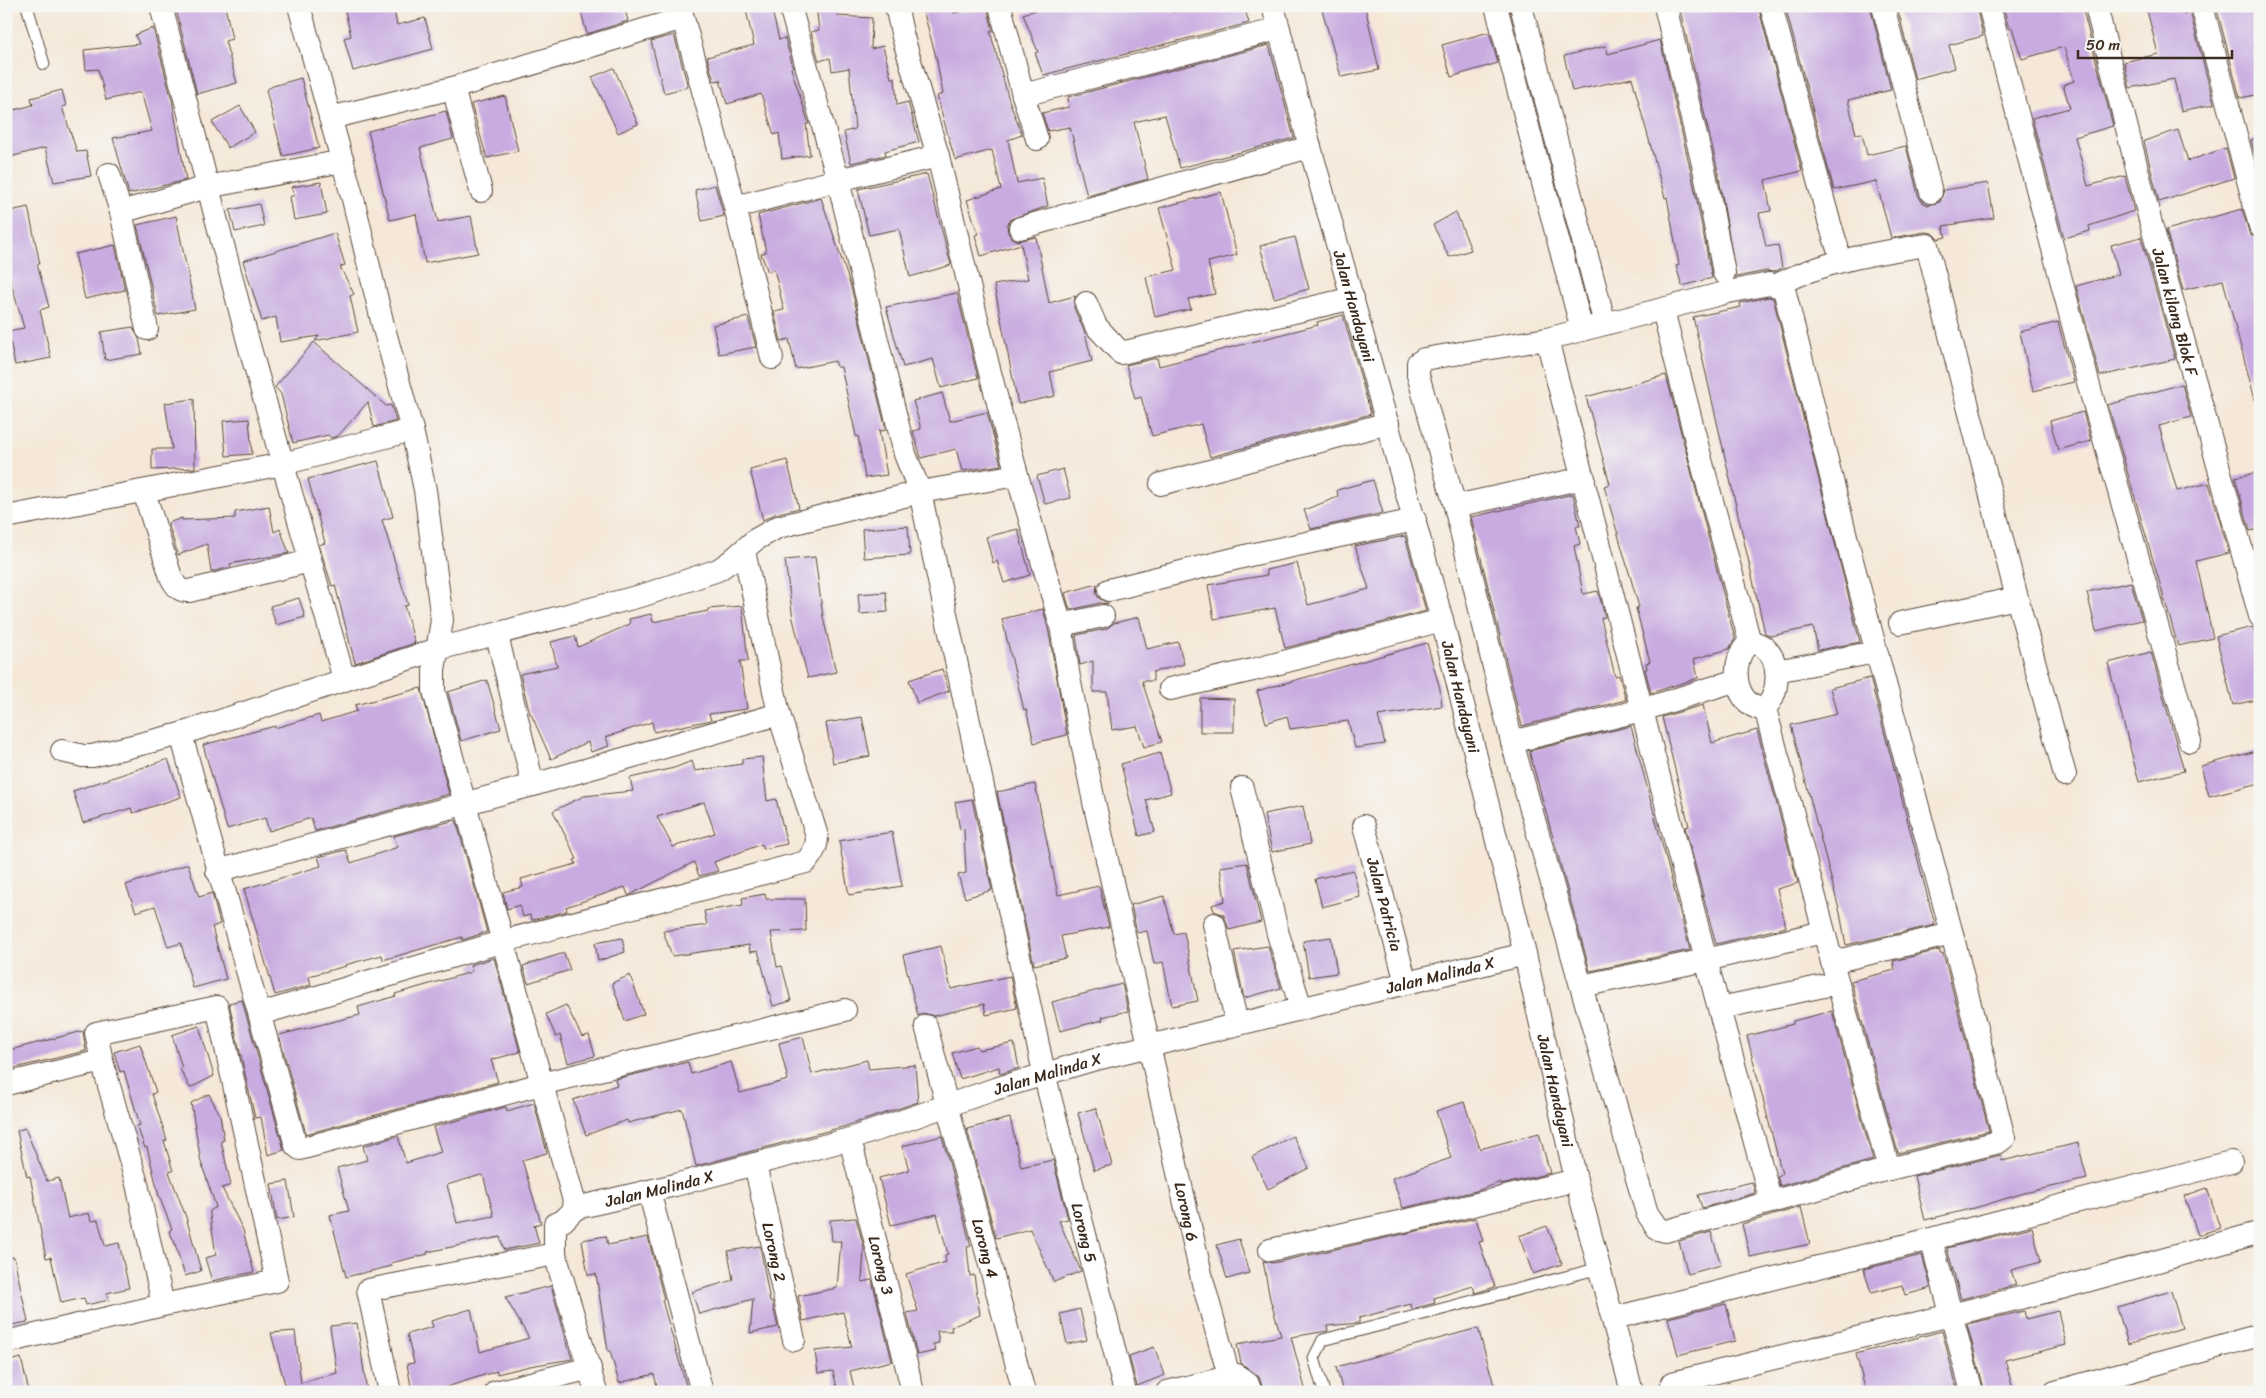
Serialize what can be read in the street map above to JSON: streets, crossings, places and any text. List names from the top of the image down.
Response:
{
  "streets": {
    "street": [
      "Jalan Handayani",
      "Jalan kilang Blok F",
      "Jalan Patricia",
      "Jalan Malinda X",
      "Lorong 6",
      "Lorong 5",
      "Lorong 4",
      "Lorong 2",
      "Lorong 3"
    ]
  },
  "crossings": [
    ["Jalan Handayani", "Jalan Malinda X"],
    ["Jalan Patricia", "Jalan Malinda X"],
    ["Jalan Malinda X", "Lorong 6"],
    ["Jalan Malinda X", "Lorong 5"],
    ["Jalan Malinda X", "Lorong 4"],
    ["Jalan Malinda X", "Lorong 2"],
    ["Jalan Malinda X", "Lorong 3"]
  ],
  "scale_bar": "50 m"
}
